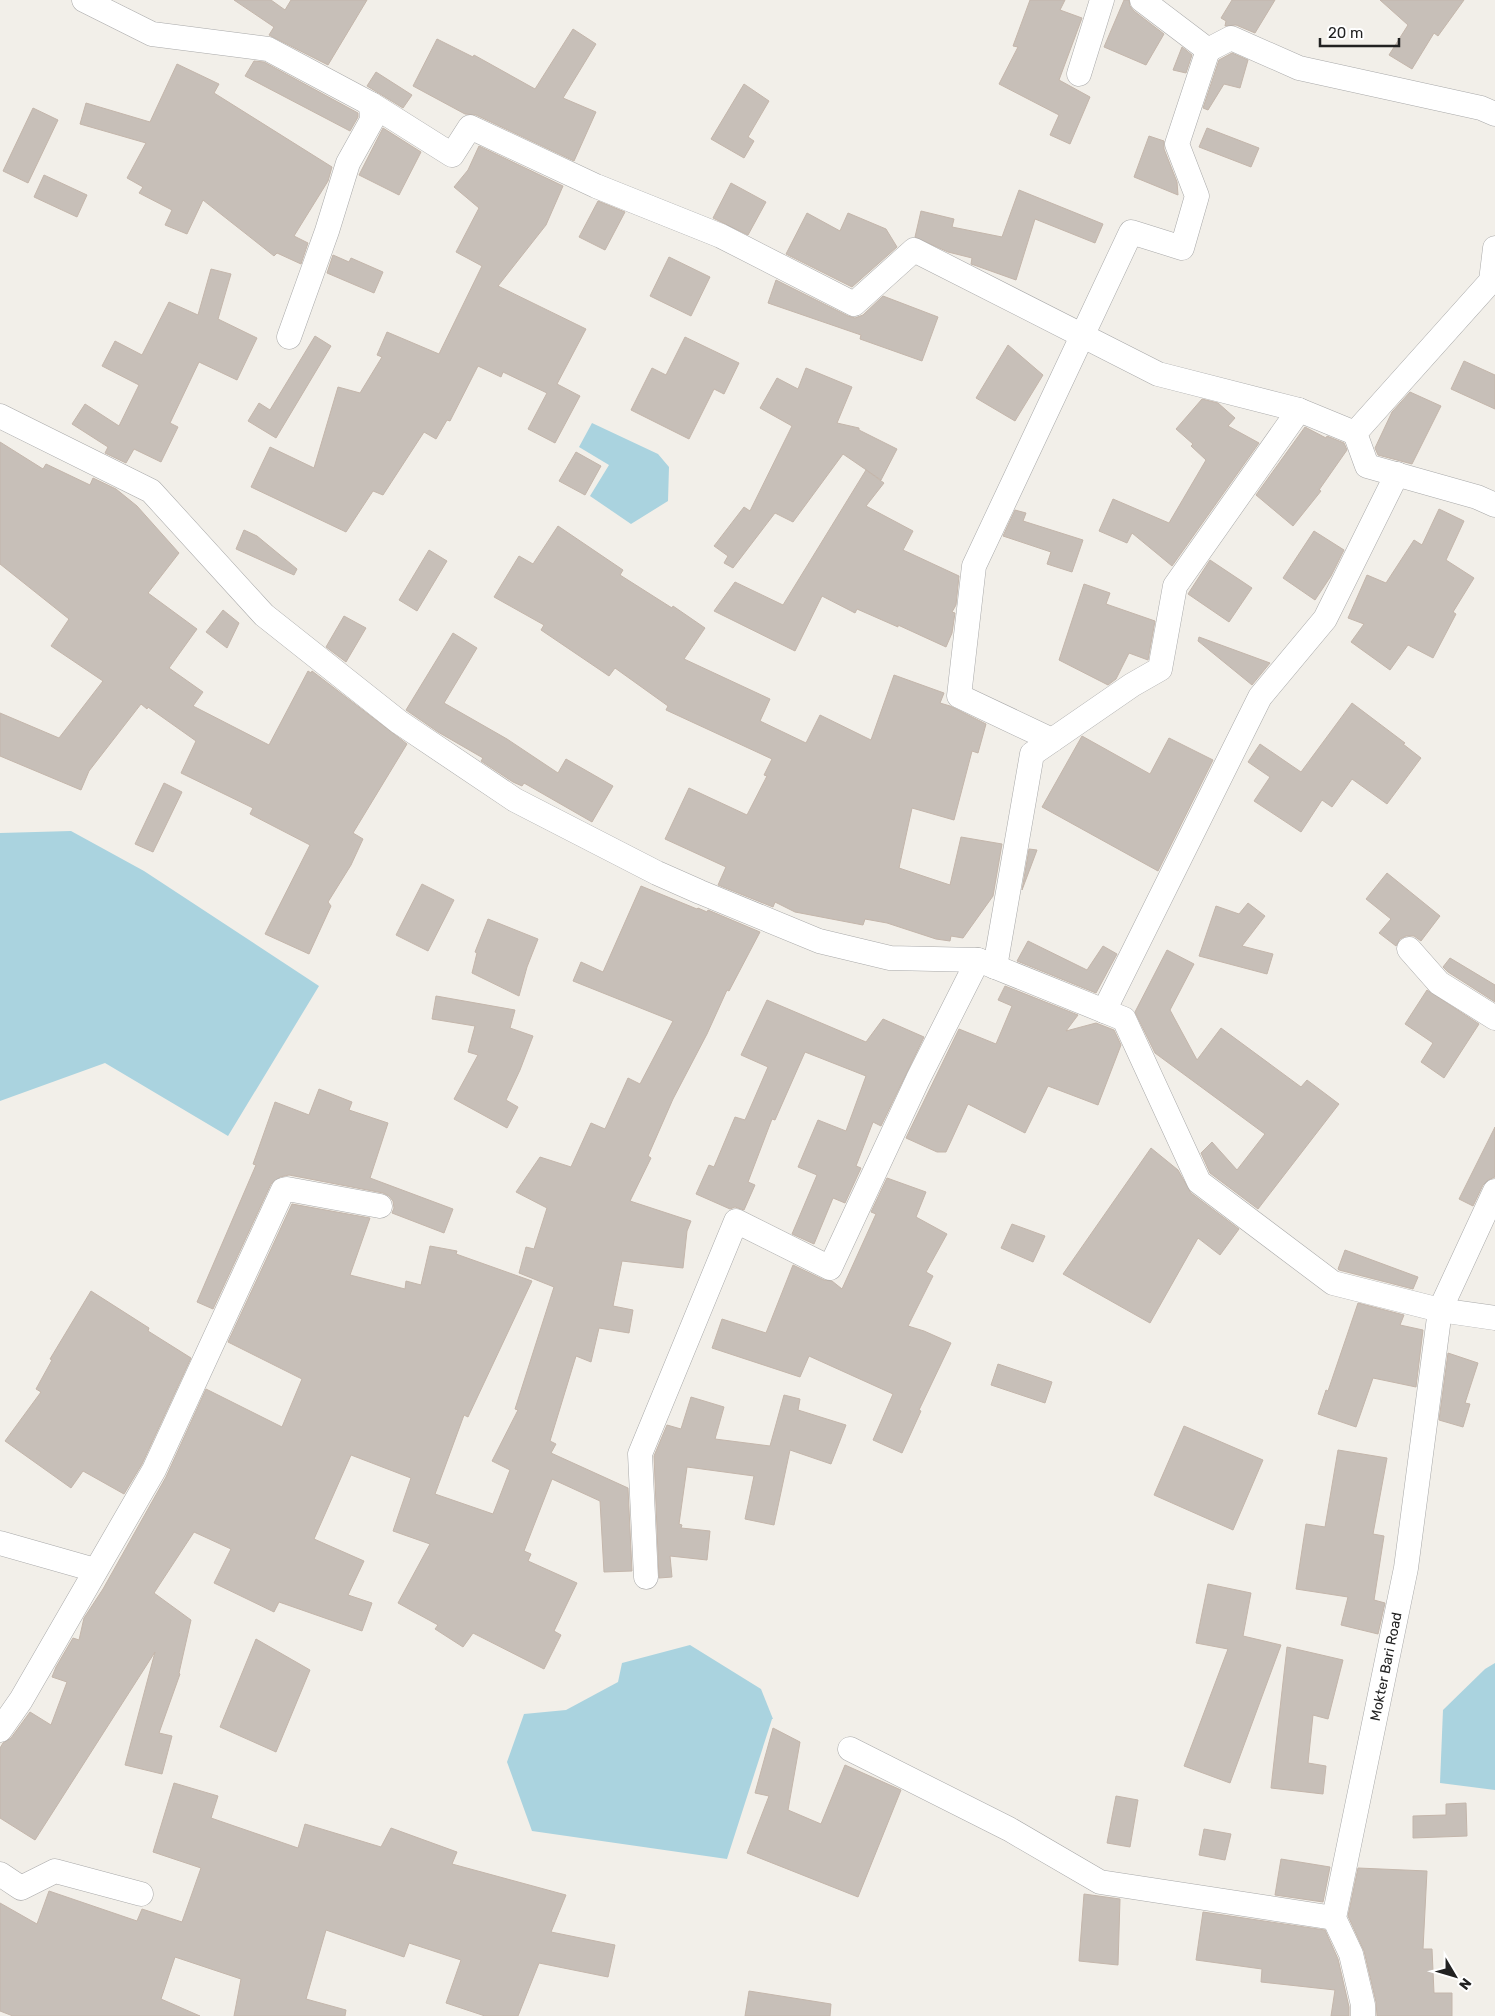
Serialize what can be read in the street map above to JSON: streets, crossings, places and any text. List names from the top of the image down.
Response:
{
  "streets": {
    "street": ["Mokter Bari Road"]
  },
  "scale_bar": "20 m",
  "north": "bottom right"
}
